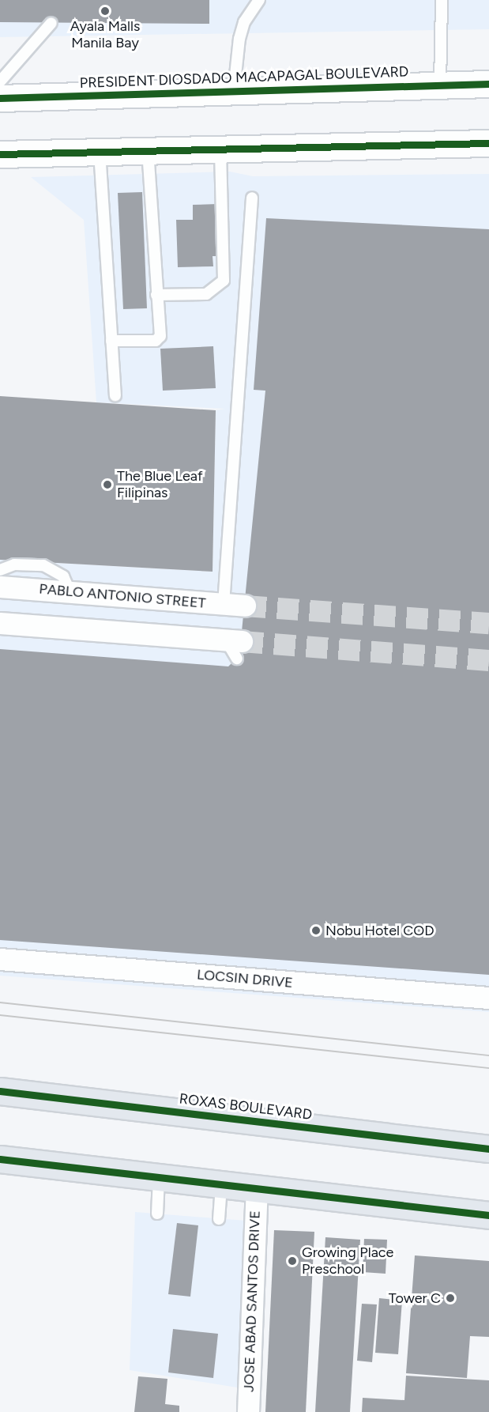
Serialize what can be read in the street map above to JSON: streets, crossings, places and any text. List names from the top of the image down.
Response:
{
  "streets": {
    "highway": ["ROXAS BOULEVARD"],
    "main road": ["PRESIDENT DIOSDADO MACAPAGAL BOULEVARD"],
    "street": ["PABLO ANTONIO STREET", "LOCSIN DRIVE", "JOSE ABAD SANTOS DRIVE"]
  },
  "places": [
    "Ayala Malls Manila Bay",
    "The Blue Leaf Filipinas",
    "Nobu Hotel COD",
    "Growing Place Preschool",
    "Tower C"
  ]
}
